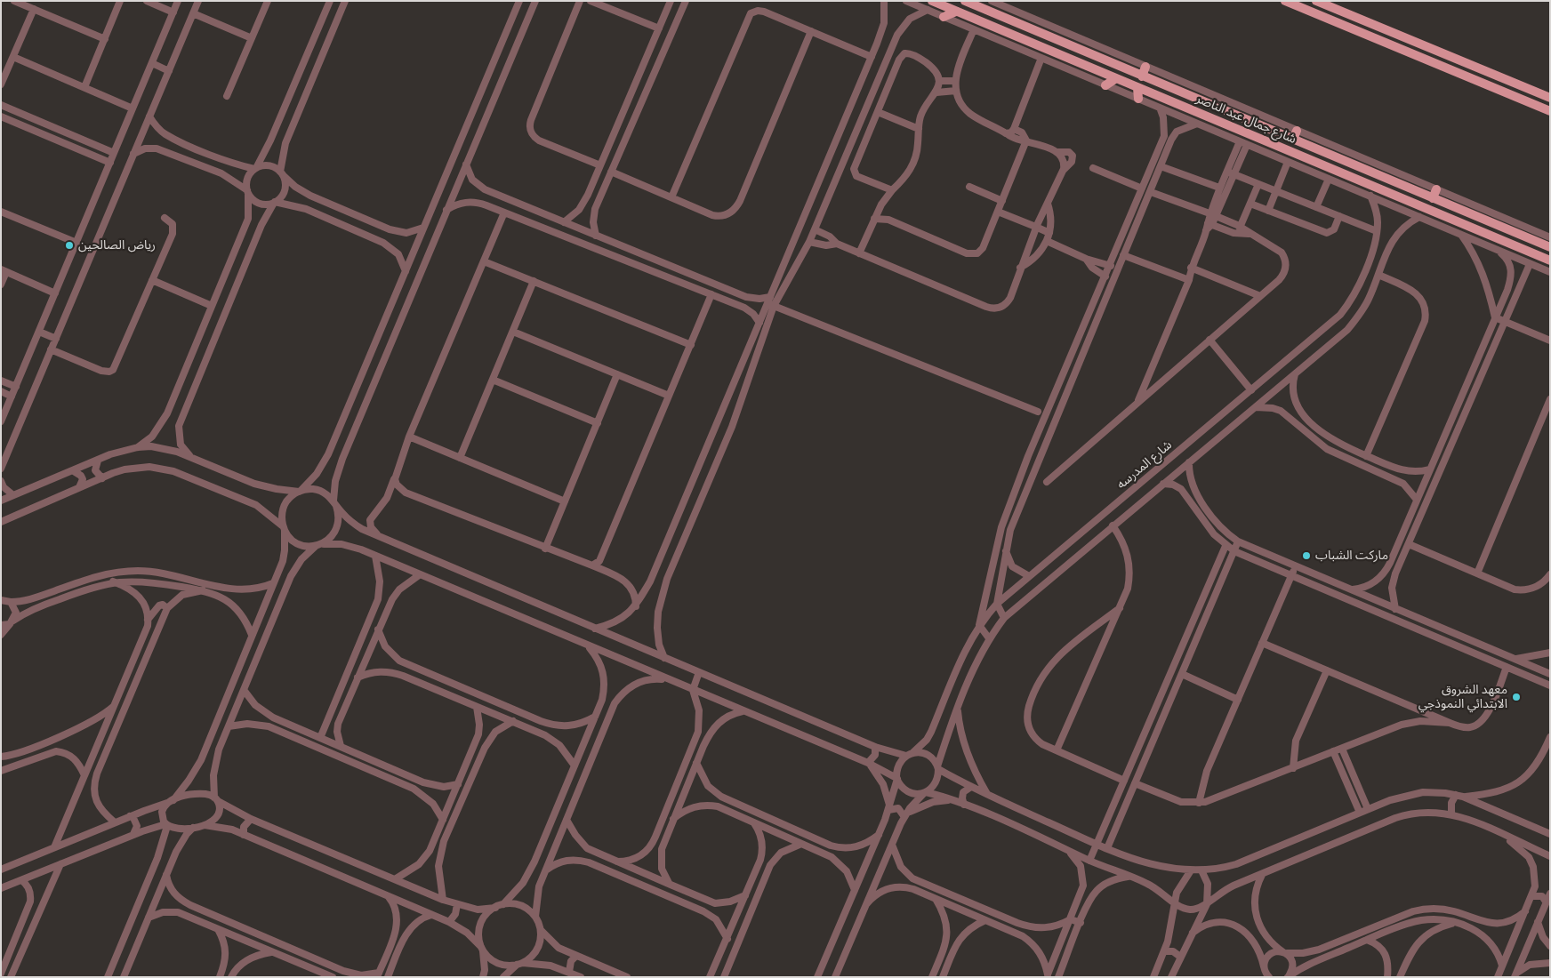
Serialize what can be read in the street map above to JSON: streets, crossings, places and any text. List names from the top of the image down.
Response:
{
  "streets": {
    "main road": ["شارع جمال عبد الناصر"],
    "street": ["شارع المدرسه"]
  },
  "places": ["رياض الصالحين", "ماركت الشباب", "معهد الشروق الابتدائي النموذجي"]
}
